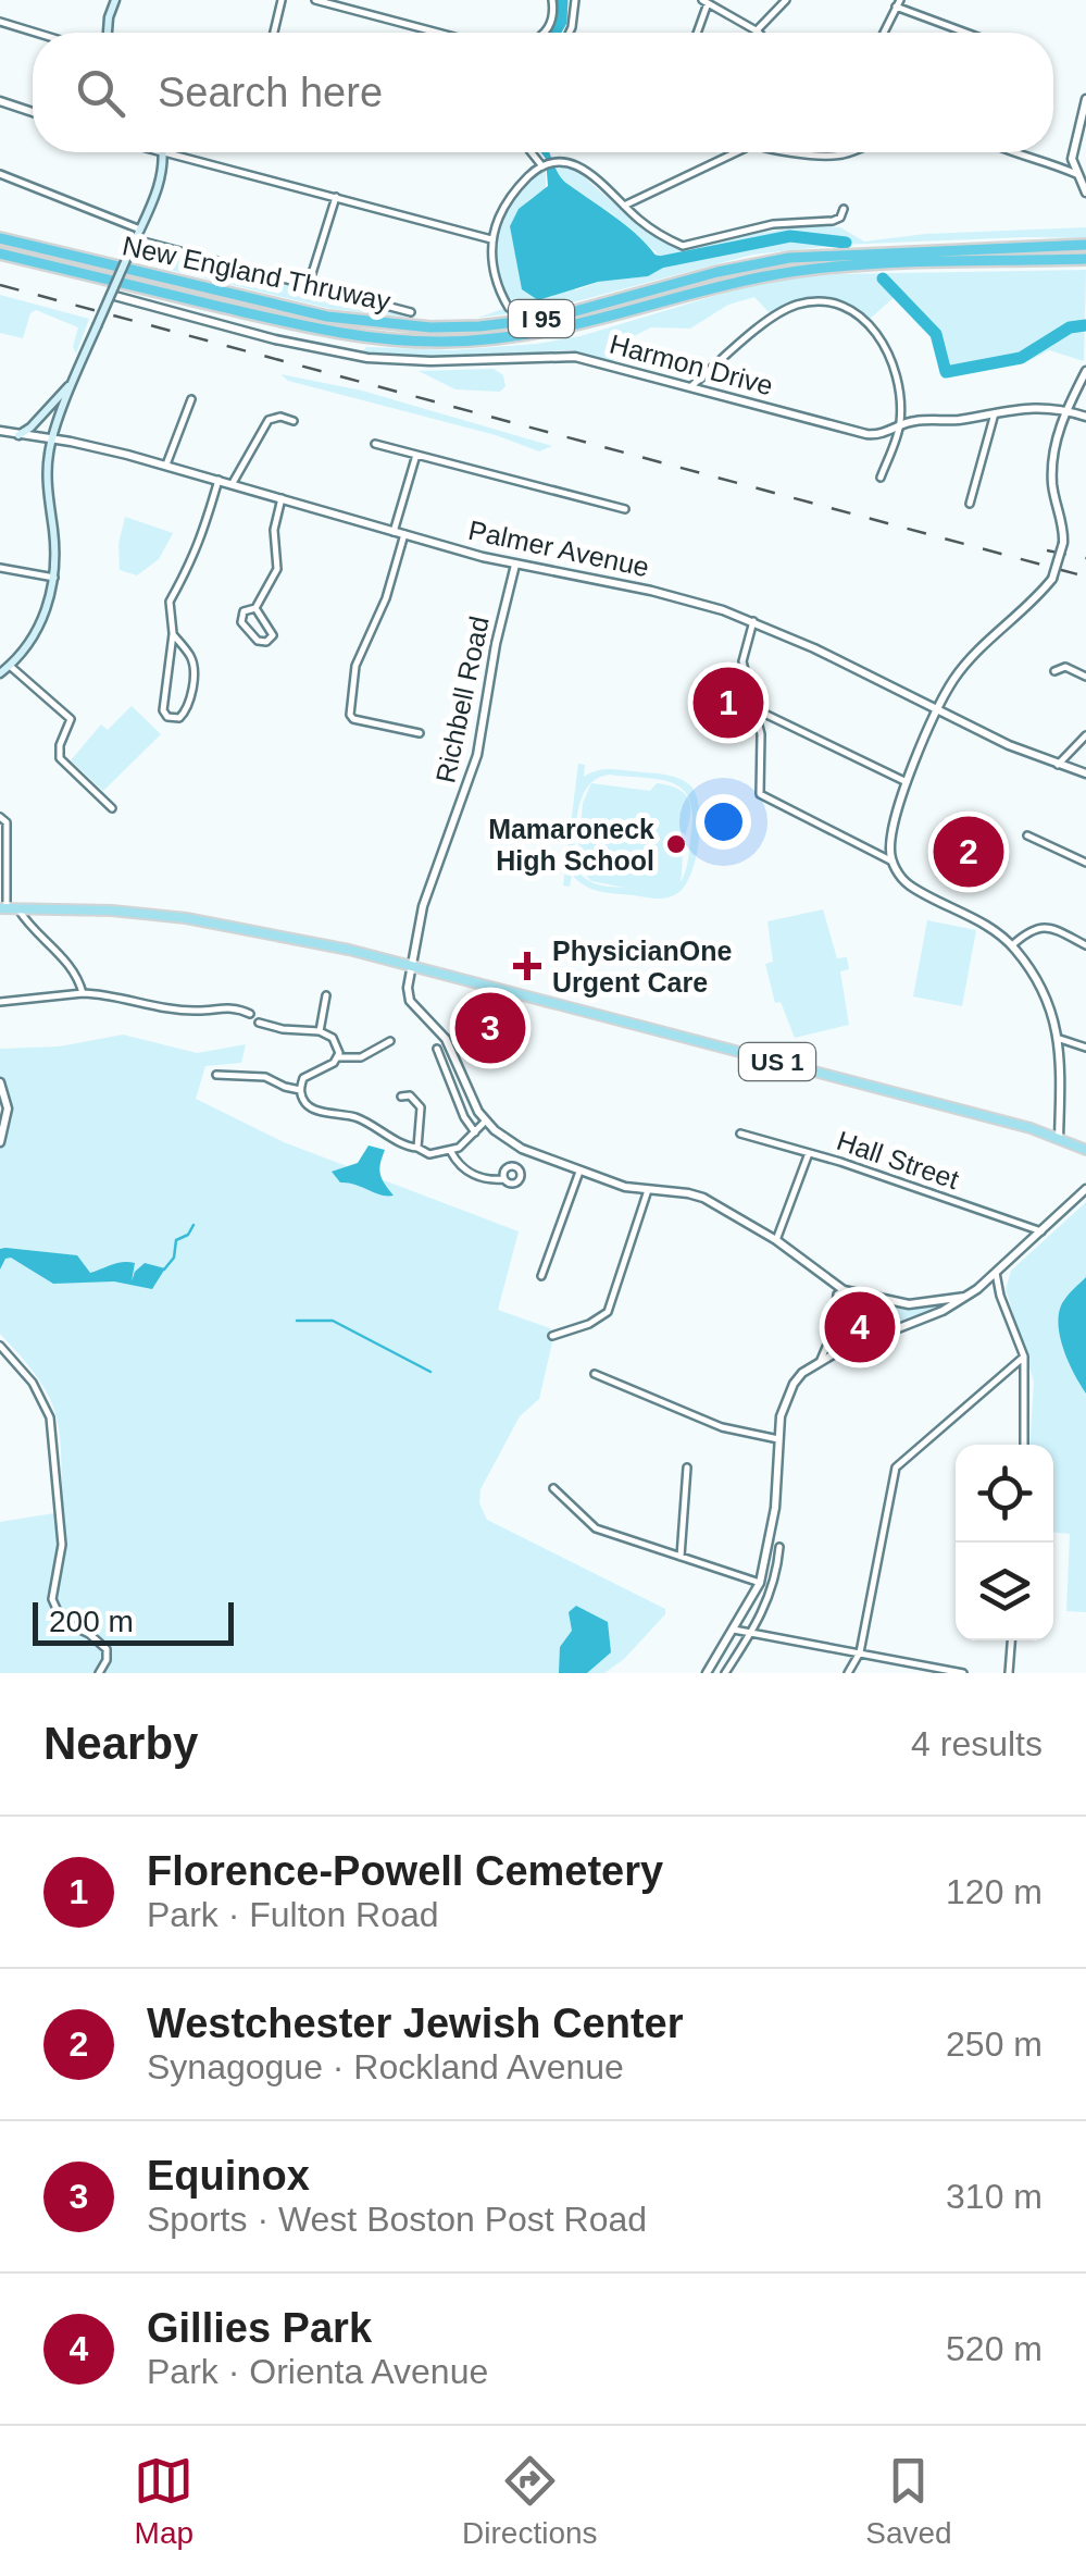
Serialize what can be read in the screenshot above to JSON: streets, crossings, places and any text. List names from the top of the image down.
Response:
{
  "streets": {
    "highway": ["New England Thruway", "I 95"],
    "main road": ["US 1"],
    "street": [
      "Harmon Drive",
      "Palmer Avenue",
      "Richbell Road",
      "Hall Street"
    ]
  },
  "crossings": [
    ["Palmer Avenue", "Richbell Road"],
    ["Richbell Road", "US 1"]
  ],
  "places": {
    "other": ["Mamaroneck High School"],
    "health": ["PhysicianOne Urgent Care"]
  },
  "scale_bar": "200 m",
  "page": {
    "search": "Search here",
    "pins": [
      "1",
      "2",
      "3",
      "4"
    ],
    "scale": "200 m",
    "heading": ["Nearby", "4 results"],
    "list": [
      {
        "mark": "1",
        "name": "Florence-Powell Cemetery",
        "note": "Park · Fulton Road",
        "value": "120 m"
      },
      {
        "mark": "2",
        "name": "Westchester Jewish Center",
        "note": "Synagogue · Rockland Avenue",
        "value": "250 m"
      },
      {
        "mark": "3",
        "name": "Equinox",
        "note": "Sports · West Boston Post Road",
        "value": "310 m"
      },
      {
        "mark": "4",
        "name": "Gillies Park",
        "note": "Park · Orienta Avenue",
        "value": "520 m"
      }
    ],
    "nav": ["Map", "Directions", "Saved"]
  }
}
